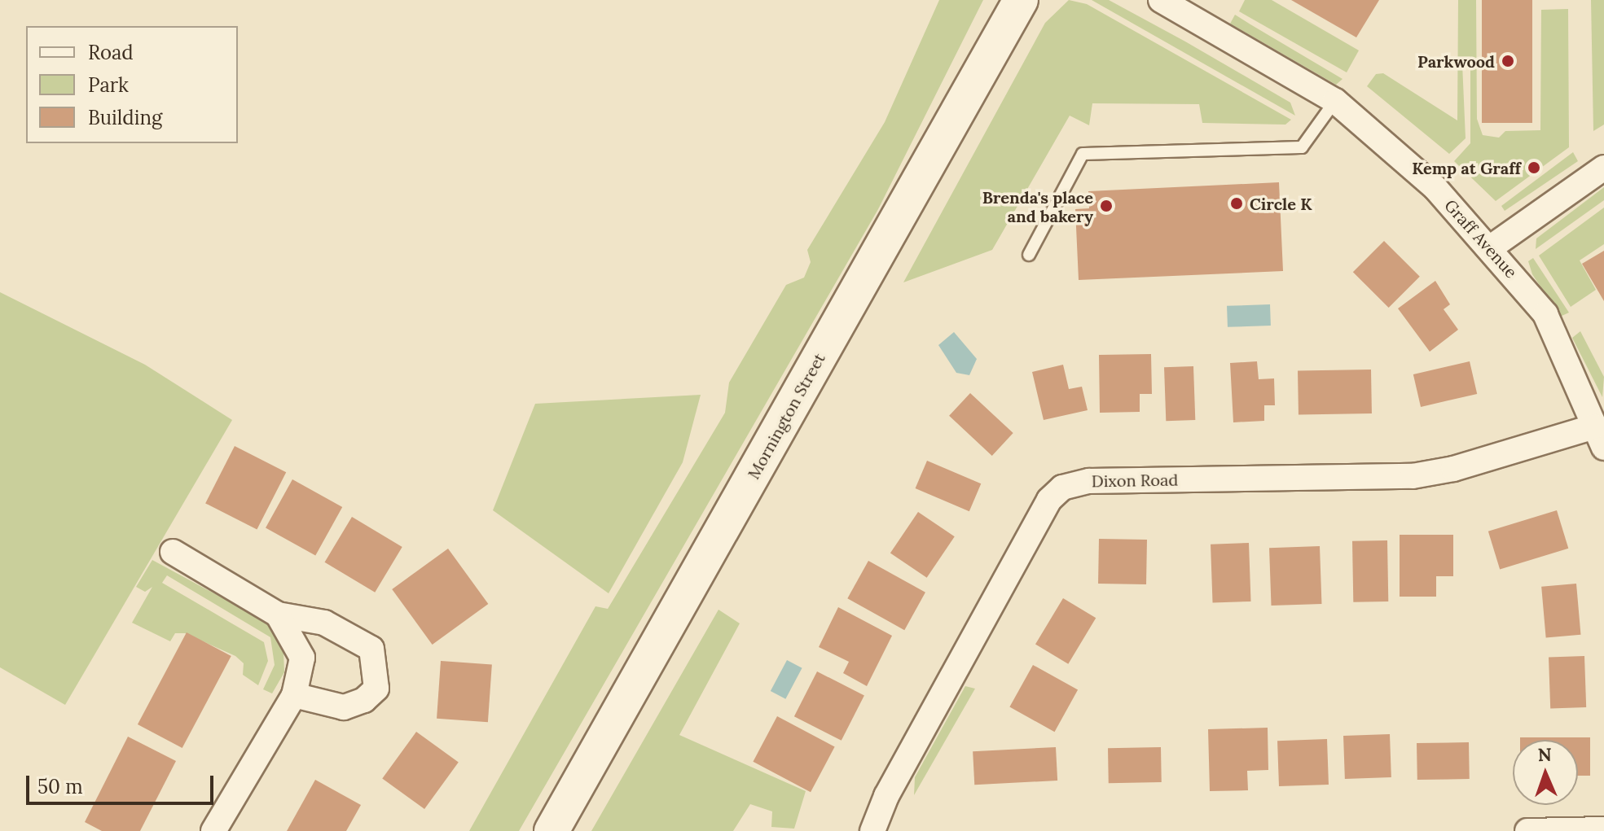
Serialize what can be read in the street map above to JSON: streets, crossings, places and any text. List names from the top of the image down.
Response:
{
  "streets": {
    "main road": ["Mornington Street"],
    "street": ["Graff Avenue", "Dixon Road"]
  },
  "crossings": [
    ["Graff Avenue", "Dixon Road"]
  ],
  "places": [
    "Parkwood",
    "Kemp at Graff",
    "Circle K",
    "Brenda's place and bakery"
  ],
  "legend": ["Road", "Park", "Building"],
  "scale_bar": "50 m",
  "north": "top"
}
